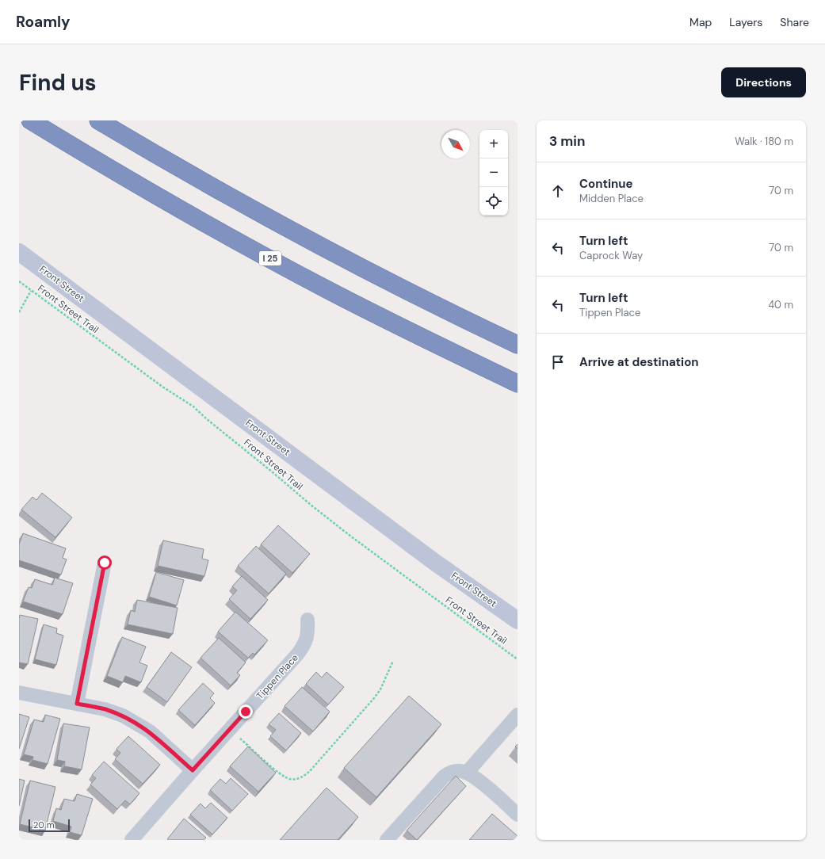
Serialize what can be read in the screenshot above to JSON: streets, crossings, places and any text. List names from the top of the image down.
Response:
{
  "streets": {
    "highway": ["I 25"],
    "main road": ["Front Street"],
    "street": ["Tippen Place"],
    "path": ["Front Street Trail"]
  },
  "scale_bar": "20 m",
  "north": "bottom right",
  "page": {
    "header": "Roamly",
    "nav": ["Map", "Layers", "Share"],
    "buttons": "Directions",
    "title": "Find us",
    "heading": ["3 min", "Walk · 180 m"],
    "map_buttons": ["+", "−"],
    "list": [
      ["Continue", "Midden Place", "70 m"],
      ["Turn left", "Caprock Way", "70 m"],
      ["Turn left", "Tippen Place", "40 m"],
      "Arrive at destination"
    ],
    "scale": "20 m"
  }
}
